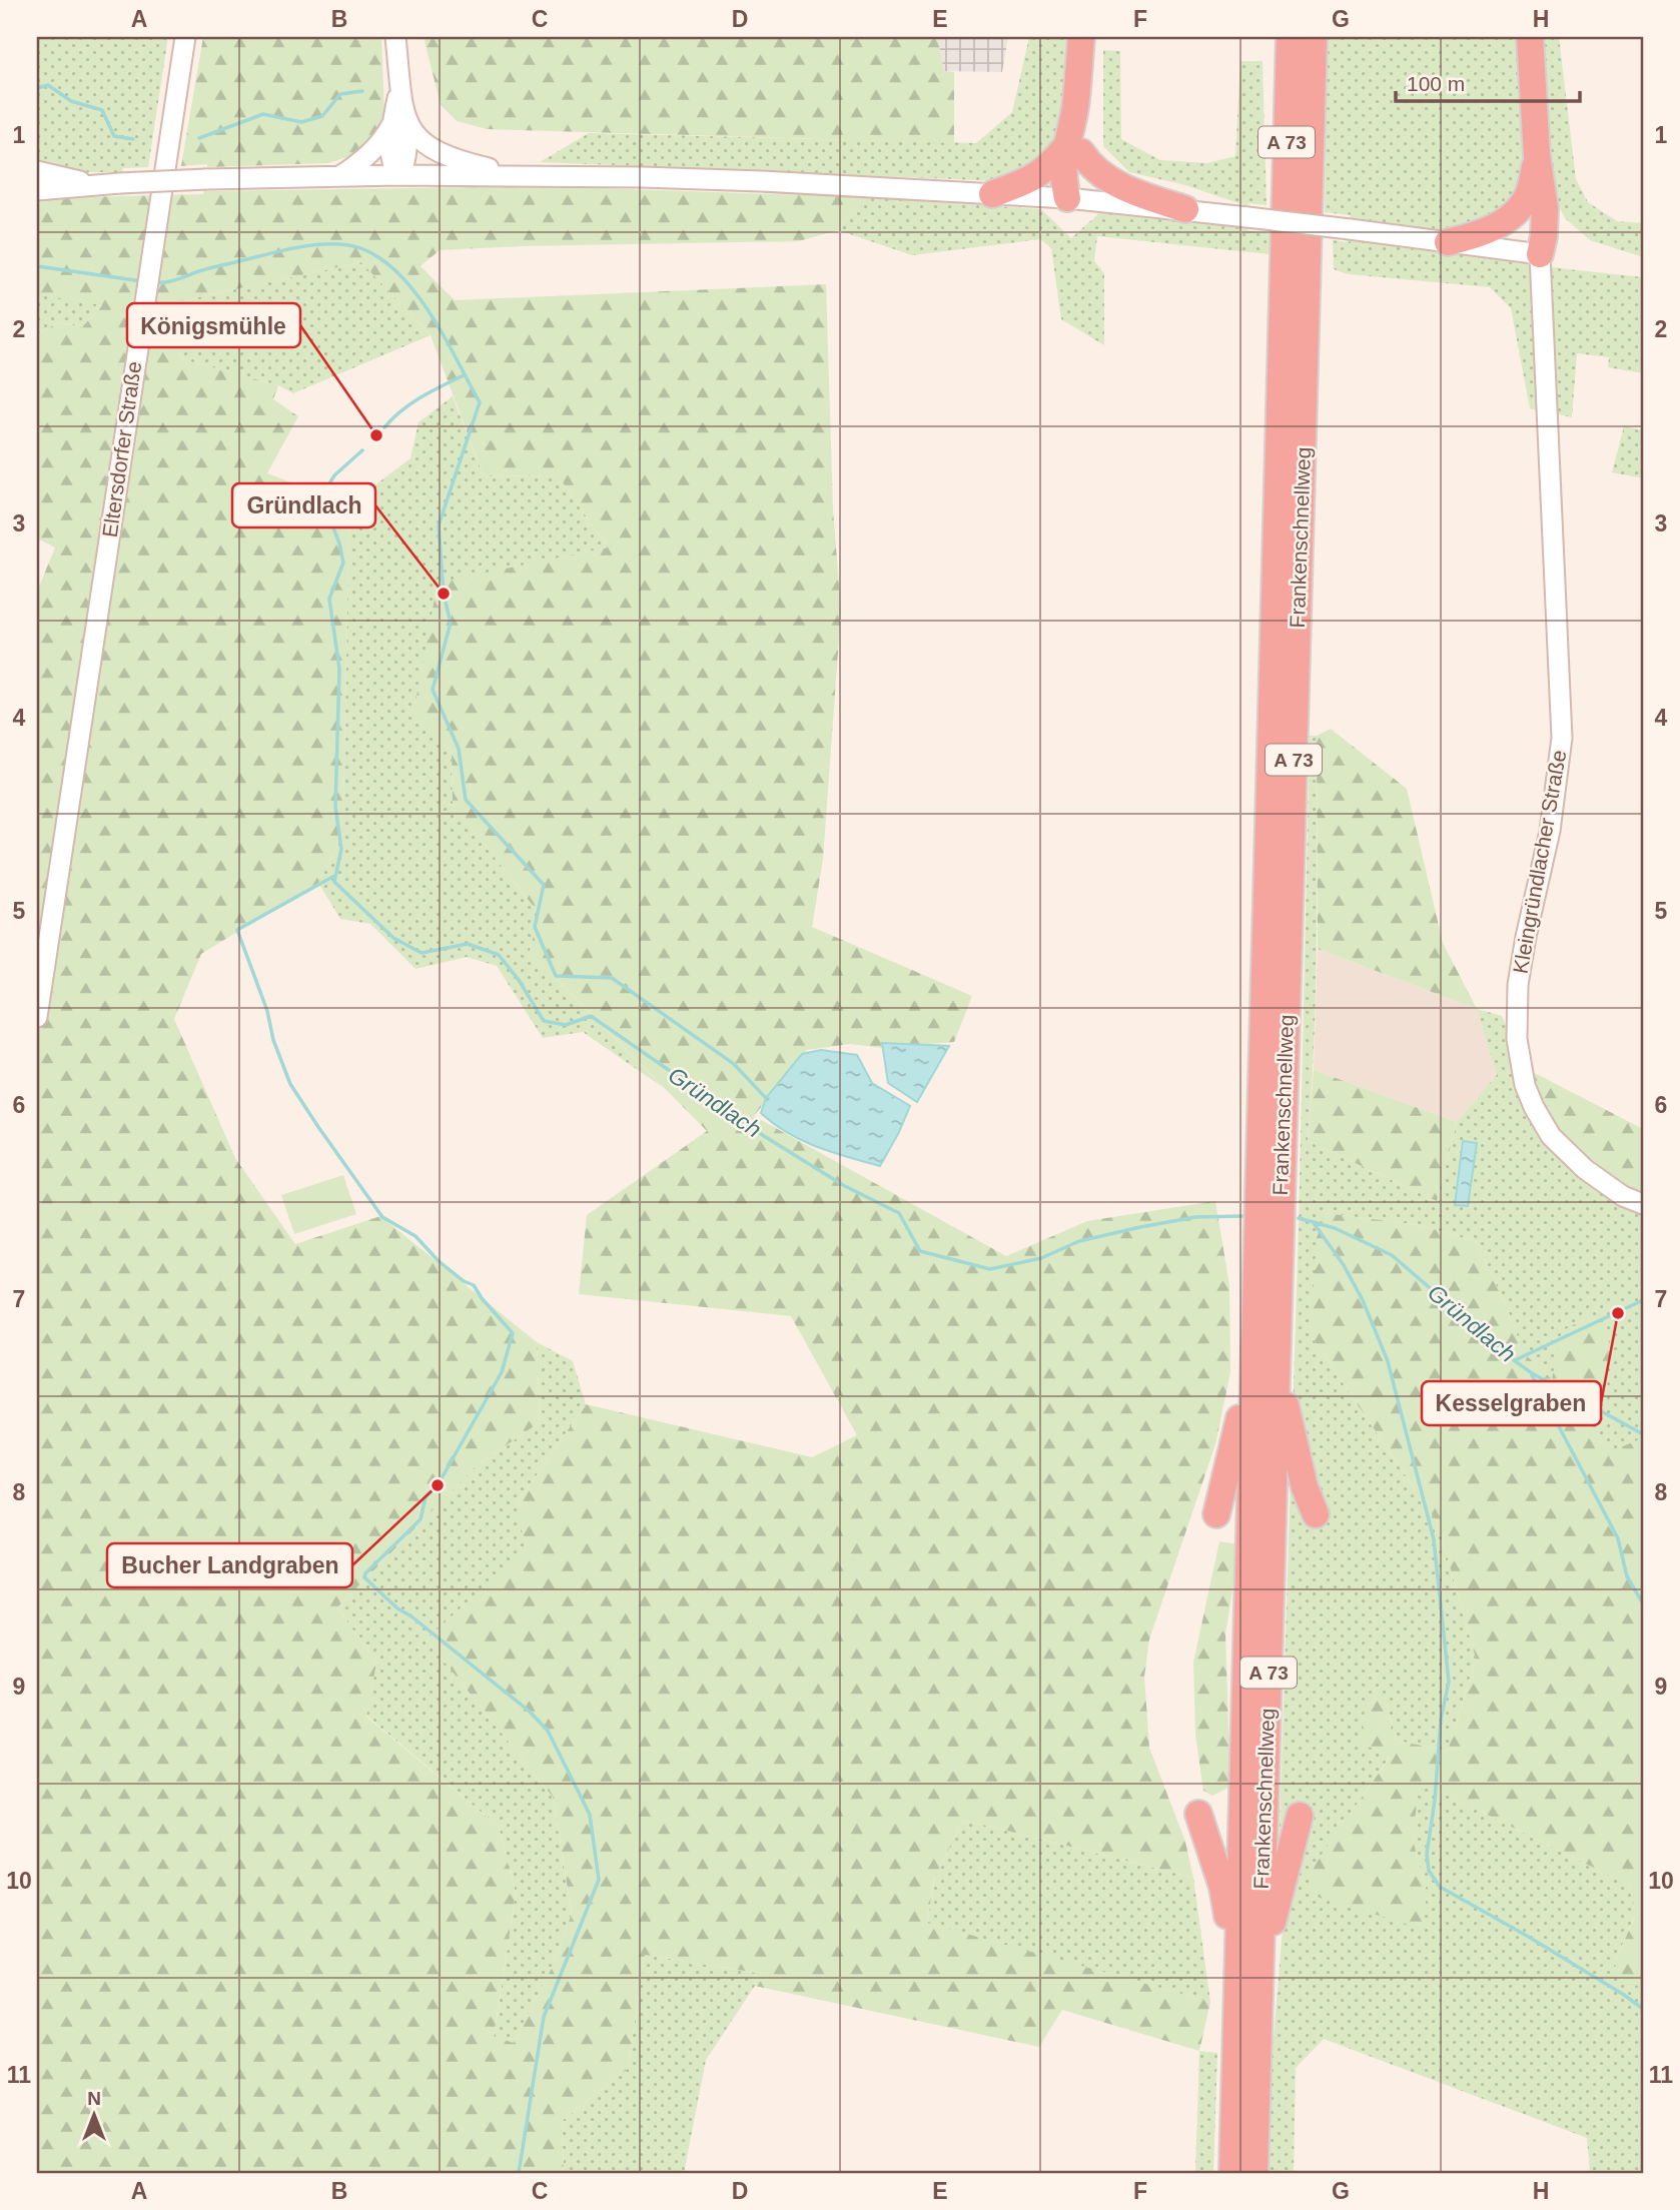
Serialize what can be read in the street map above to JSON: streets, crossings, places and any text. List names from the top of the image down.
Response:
{
  "streets": {
    "highway": ["A 73", "Frankenschnellweg"],
    "main road": ["Eltersdorfer Straße", "Kleingründlacher Straße"]
  },
  "water": ["Gründlach"],
  "places": [
    "Königsmühle",
    "Gründlach",
    "Kesselgraben",
    "Bucher Landgraben"
  ],
  "scale_bar": "100 m",
  "north": "top",
  "grid": {
    "columns": [
      "A",
      "B",
      "C",
      "D",
      "E",
      "F",
      "G",
      "H"
    ],
    "rows": [
      "1",
      "2",
      "3",
      "4",
      "5",
      "6",
      "7",
      "8",
      "9",
      "10",
      "11"
    ]
  }
}
